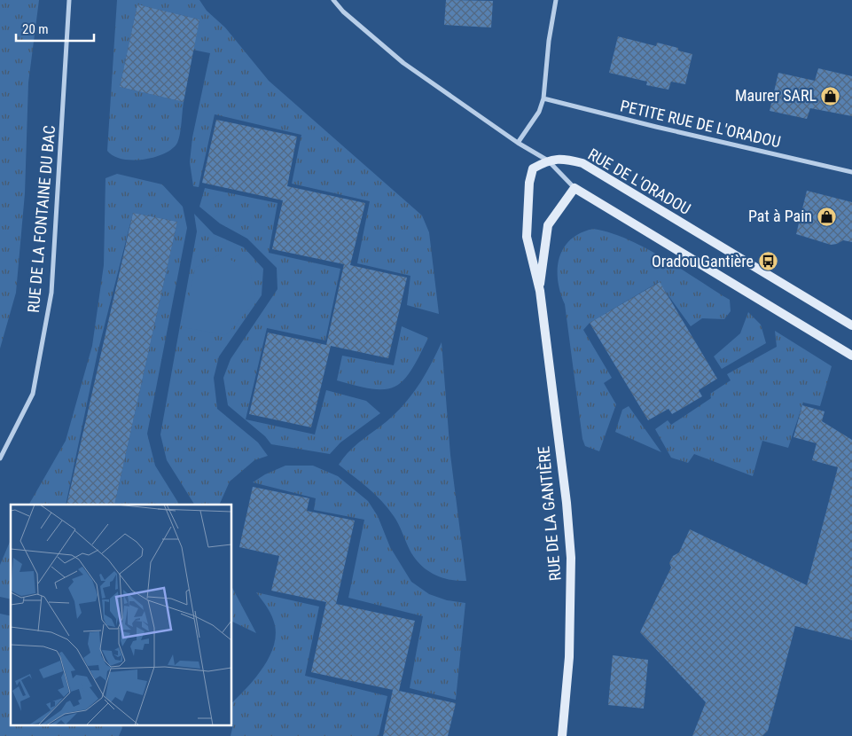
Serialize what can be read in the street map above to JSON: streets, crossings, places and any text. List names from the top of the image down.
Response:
{
  "streets": {
    "main road": ["RUE DE L'ORADOU", "RUE DE LA GANTIÈRE"],
    "street": ["PETITE RUE DE L'ORADOU", "RUE DE LA FONTAINE DU BAC"]
  },
  "crossings": [
    ["RUE DE L'ORADOU", "RUE DE LA GANTIÈRE"]
  ],
  "places": {
    "shop": ["Maurer SARL", "Pat à Pain"],
    "bus stop": ["Oradou Gantière"]
  },
  "scale_bar": "20 m"
}
